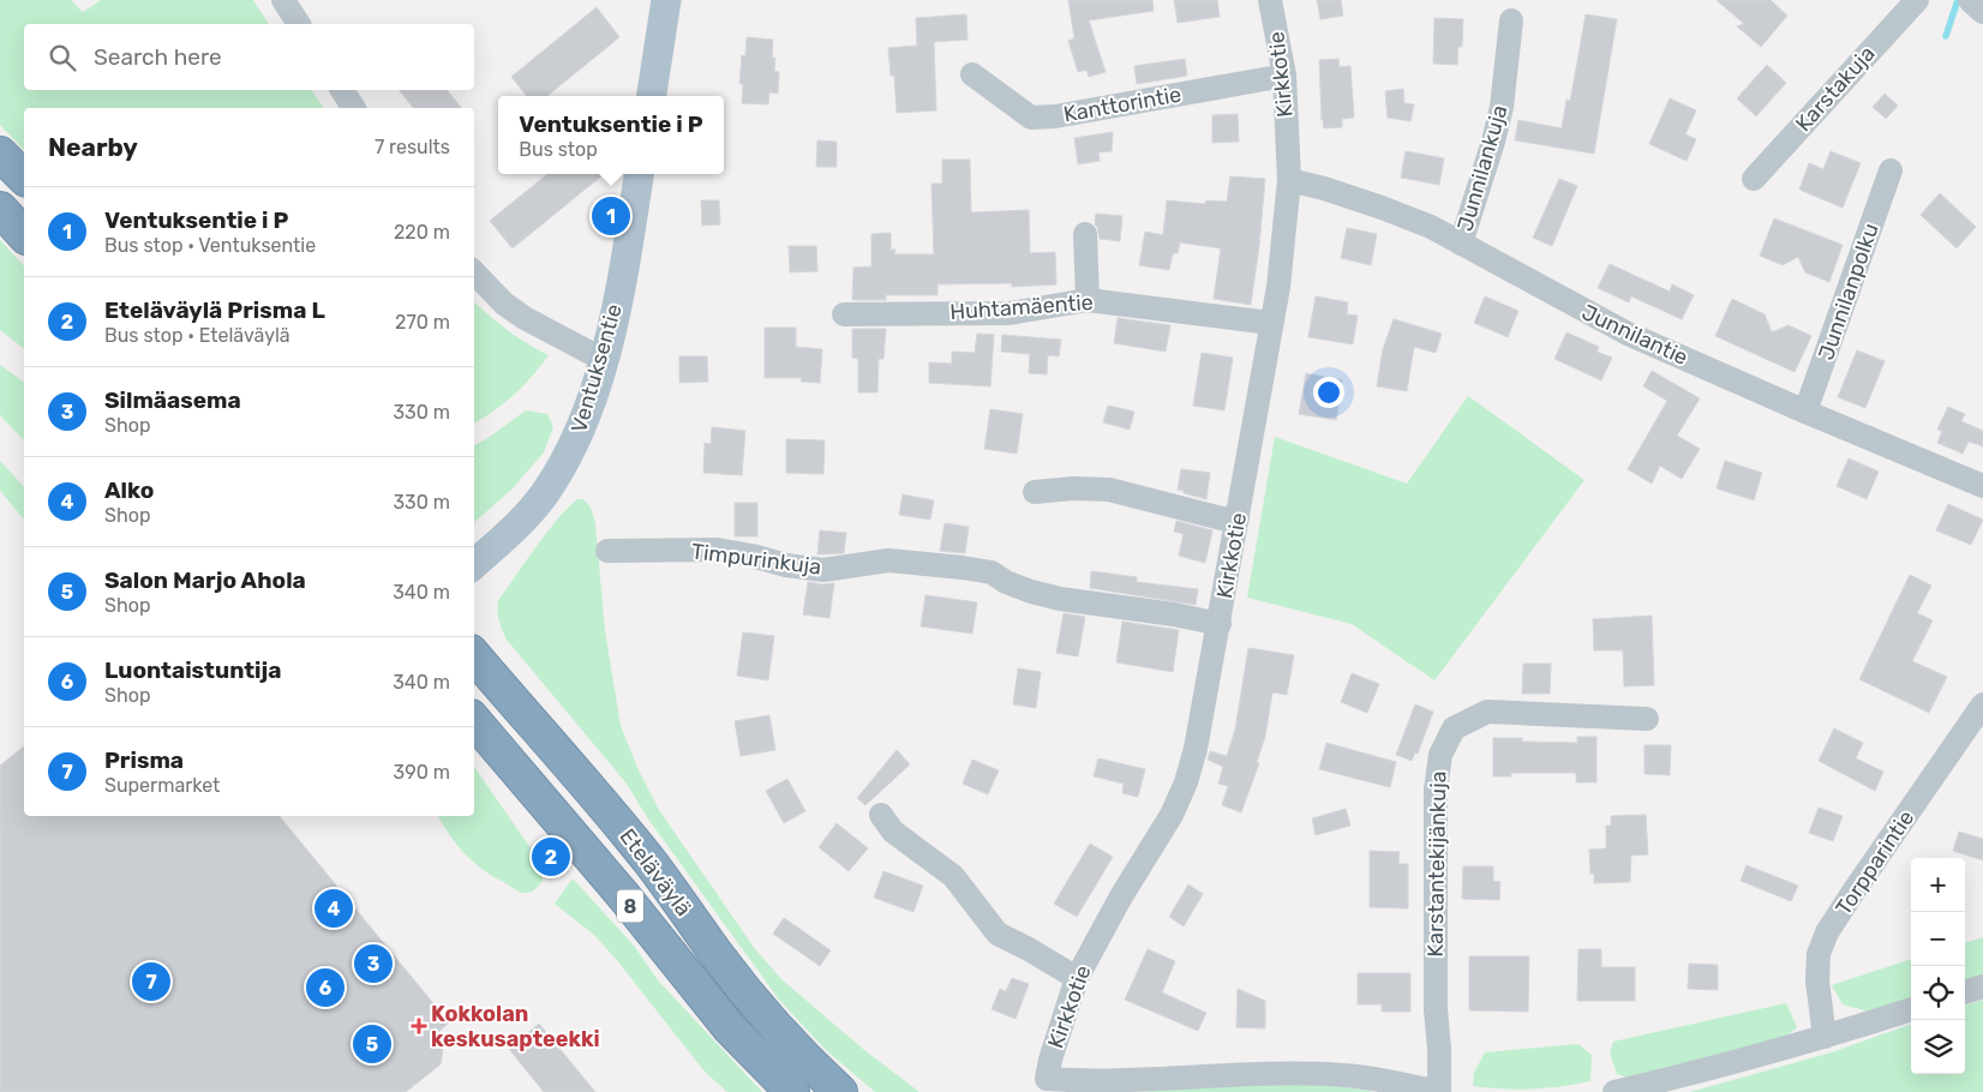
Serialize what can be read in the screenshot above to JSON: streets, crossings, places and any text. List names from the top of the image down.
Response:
{
  "streets": {
    "highway": ["Eteläväylä", "8"],
    "main road": ["Ventuksentie"],
    "street": [
      "Kirkkotie",
      "Karstakuja",
      "Kanttorintie",
      "Junnilankuja",
      "Junnilanpolku",
      "Huhtamäentie",
      "Junnilantie",
      "Timpurinkuja",
      "Torpparintie",
      "Karstantekijänkuja"
    ]
  },
  "crossings": [
    ["Kirkkotie", "Kanttorintie"],
    ["Kirkkotie", "Huhtamäentie"],
    ["Kirkkotie", "Junnilantie"],
    ["Kirkkotie", "Timpurinkuja"],
    ["Kirkkotie", "Karstantekijänkuja"],
    ["Junnilankuja", "Junnilantie"],
    ["Junnilanpolku", "Junnilantie"]
  ],
  "places": {
    "health": ["Kokkolan keskusapteekki"]
  },
  "page": {
    "search": "Search here",
    "popup": ["Ventuksentie i P", "Bus stop"],
    "heading": ["Nearby", "7 results"],
    "list": [
      {
        "mark": "1",
        "name": "Ventuksentie i P",
        "note": "Bus stop · Ventuksentie",
        "value": "220 m"
      },
      {
        "mark": "2",
        "name": "Eteläväylä Prisma L",
        "note": "Bus stop · Eteläväylä",
        "value": "270 m"
      },
      {
        "mark": "3",
        "name": "Silmäasema",
        "note": "Shop",
        "value": "330 m"
      },
      {
        "mark": "4",
        "name": "Alko",
        "note": "Shop",
        "value": "330 m"
      },
      {
        "mark": "5",
        "name": "Salon Marjo Ahola",
        "note": "Shop",
        "value": "340 m"
      },
      {
        "mark": "6",
        "name": "Luontaistuntija",
        "note": "Shop",
        "value": "340 m"
      },
      {
        "mark": "7",
        "name": "Prisma",
        "note": "Supermarket",
        "value": "390 m"
      }
    ],
    "pins": [
      "1",
      "2",
      "4",
      "3",
      "7",
      "6",
      "5"
    ],
    "map_buttons": ["+", "−"]
  }
}
